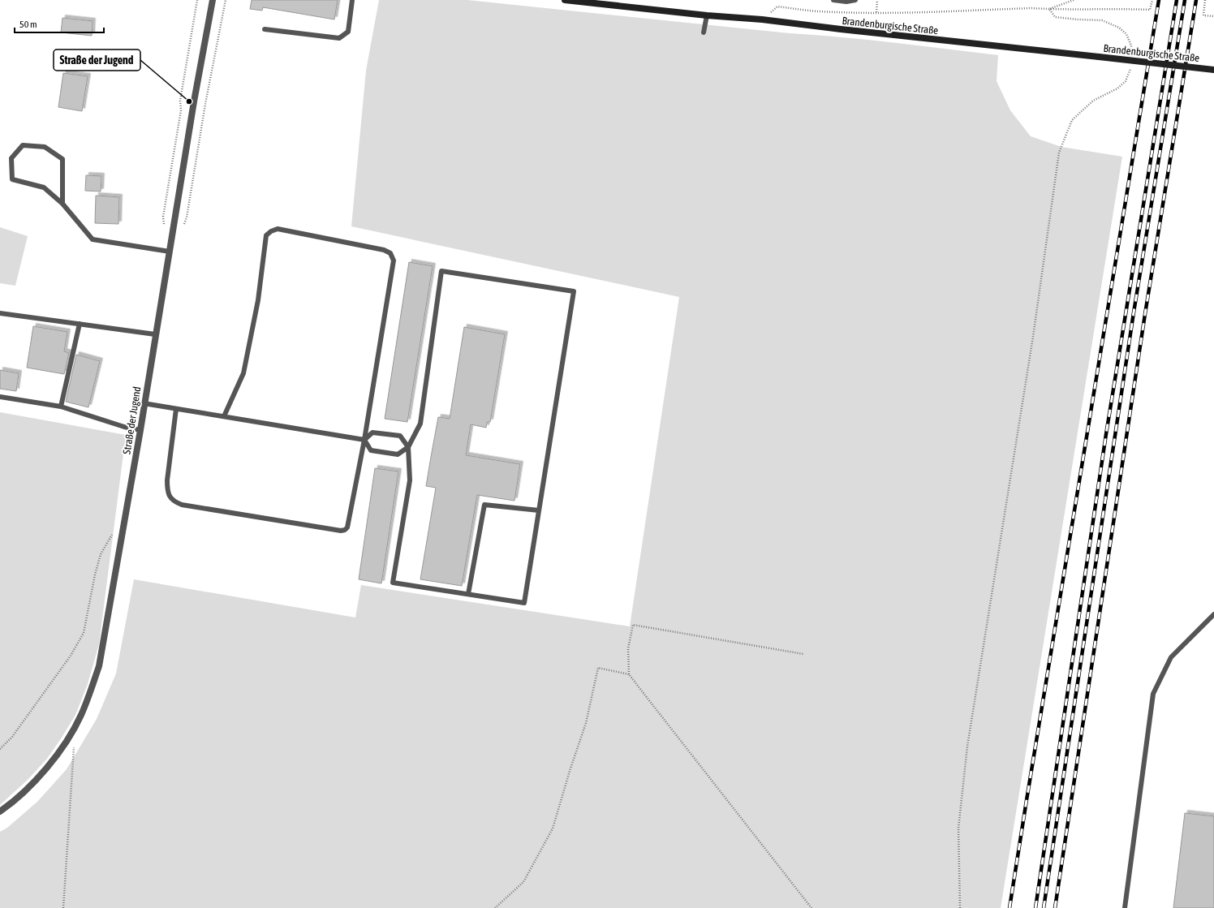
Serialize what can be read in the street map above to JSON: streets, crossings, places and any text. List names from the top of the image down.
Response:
{
  "streets": {
    "street": ["Brandenburgische Straße", "Straße der Jugend"]
  },
  "places": ["Straße der Jugend"],
  "scale_bar": "50 m"
}
